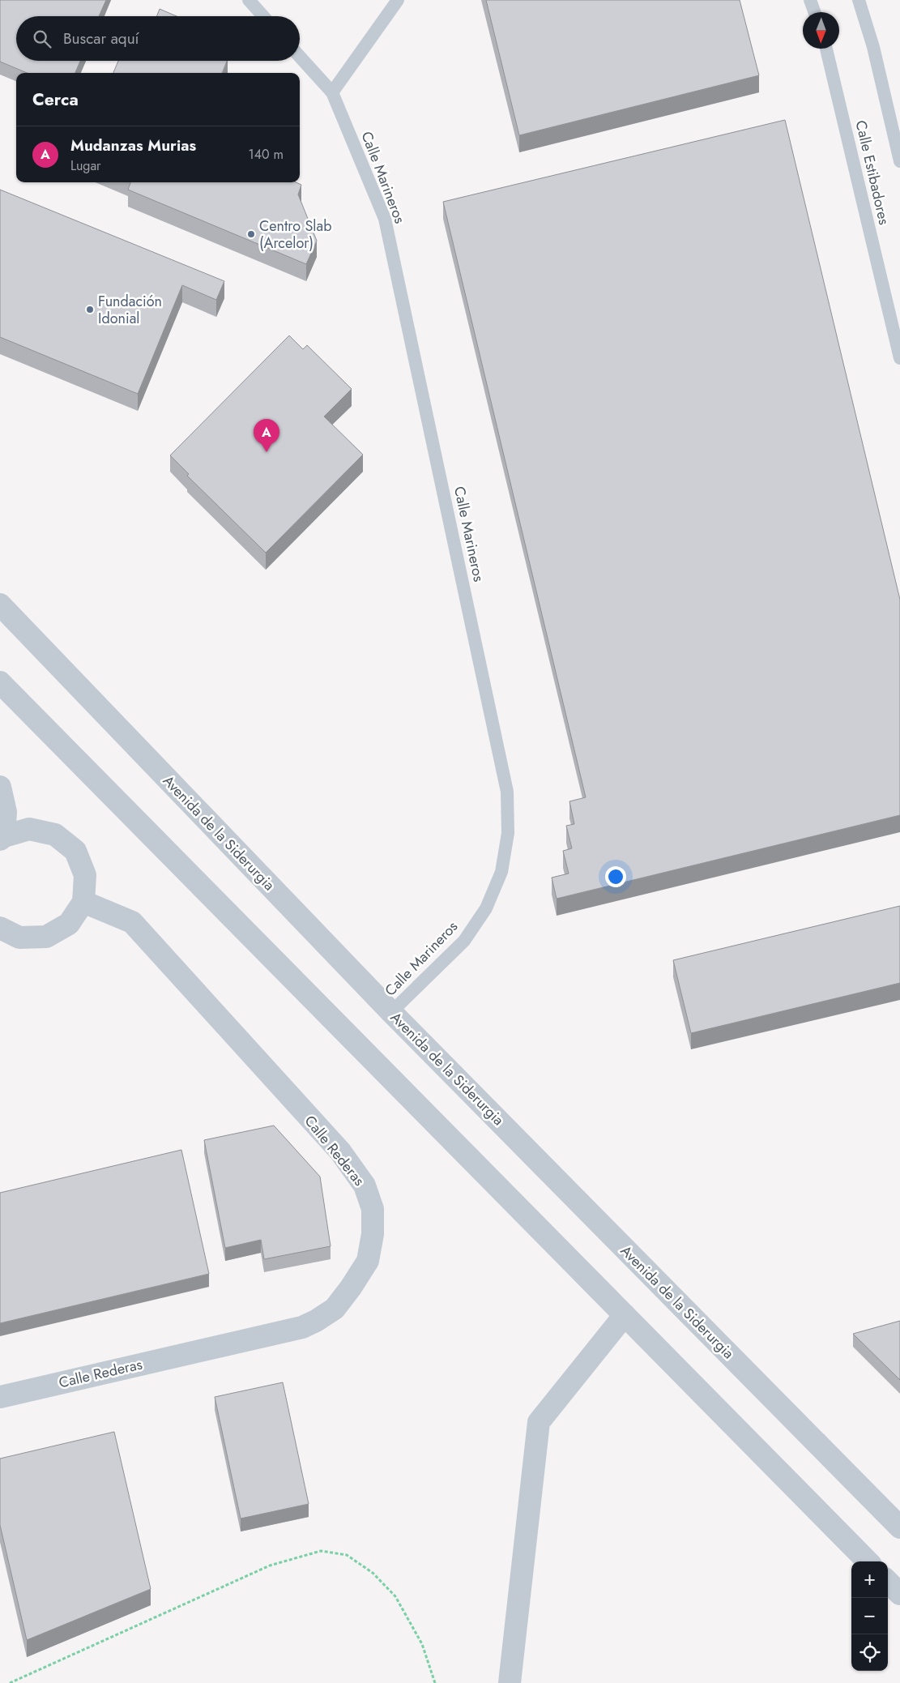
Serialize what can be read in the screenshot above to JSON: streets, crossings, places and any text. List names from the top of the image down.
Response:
{
  "streets": {
    "street": ["Avenida de la Siderurgia", "Calle Rederas"],
    "lane": ["Calle Estibadores", "Calle Marineros"]
  },
  "crossings": [
    ["Calle Marineros", "Avenida de la Siderurgia"]
  ],
  "places": ["Centro Slab (Arcelor)", "Fundación Idonial"],
  "north": "bottom",
  "page": {
    "search": "Buscar aquí",
    "heading": "Cerca",
    "list": [
      {
        "mark": "A",
        "name": "Mudanzas Murias",
        "note": "Lugar",
        "value": "140 m"
      }
    ],
    "pins": "A",
    "map_buttons": ["+", "−"]
  }
}
